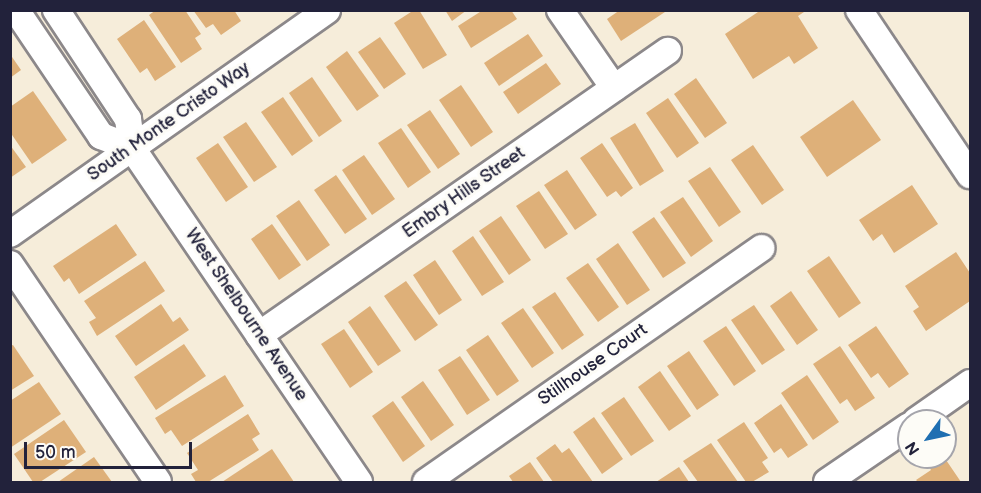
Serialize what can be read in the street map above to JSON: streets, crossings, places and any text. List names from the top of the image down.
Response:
{
  "streets": {
    "street": [
      "South Monte Cristo Way",
      "Embry Hills Street",
      "West Shelbourne Avenue",
      "Stillhouse Court"
    ]
  },
  "crossings": [
    ["South Monte Cristo Way", "West Shelbourne Avenue"],
    ["Embry Hills Street", "West Shelbourne Avenue"]
  ],
  "scale_bar": "50 m",
  "north": "bottom left"
}
